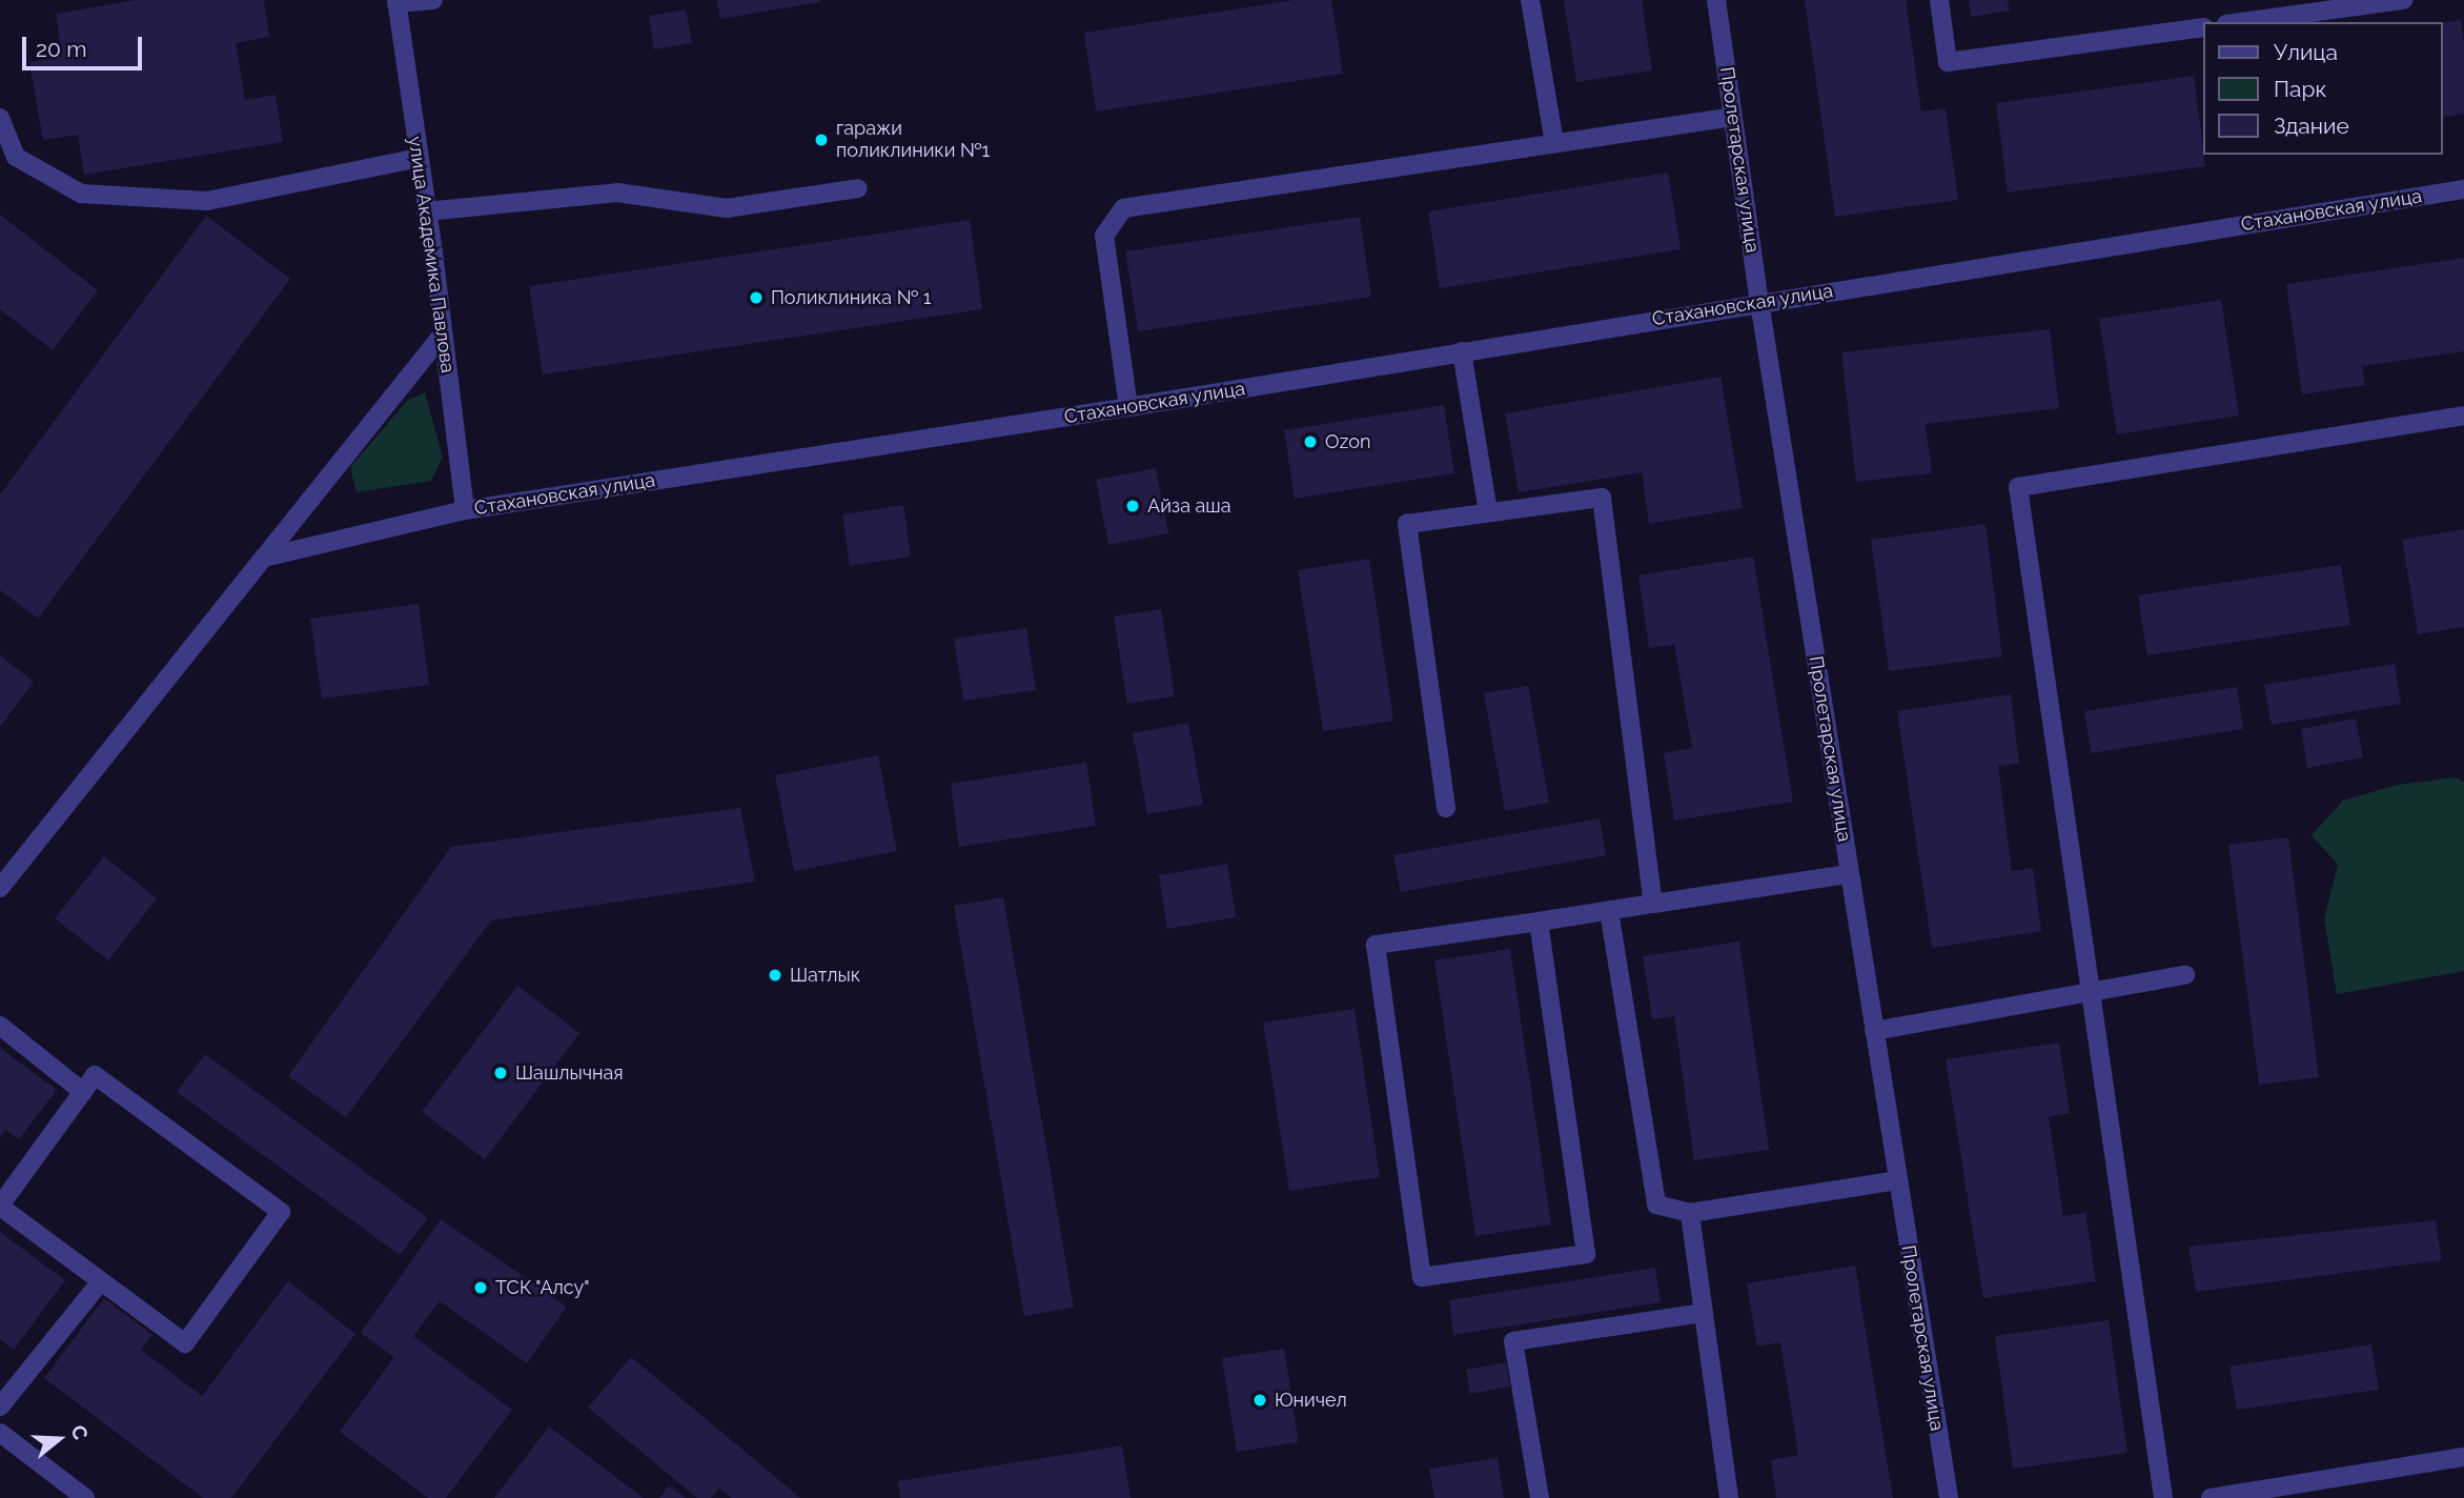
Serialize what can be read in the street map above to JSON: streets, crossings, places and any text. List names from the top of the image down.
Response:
{
  "streets": {
    "street": ["Пролетарская улица", "Стахановская улица", "улица Академика Павлова"]
  },
  "crossings": [
    ["Пролетарская улица", "Стахановская улица"],
    ["Стахановская улица", "улица Академика Павлова"]
  ],
  "places": [
    "гаражи поликлиники №1",
    "Поликлиника № 1",
    "Ozon",
    "Айза аша",
    "Шатлык",
    "Шашлычная",
    "ТСК \"Алсу\"",
    "Юничел"
  ],
  "legend": ["Улица", "Парк", "Здание"],
  "scale_bar": "20 m",
  "north": "right"
}
